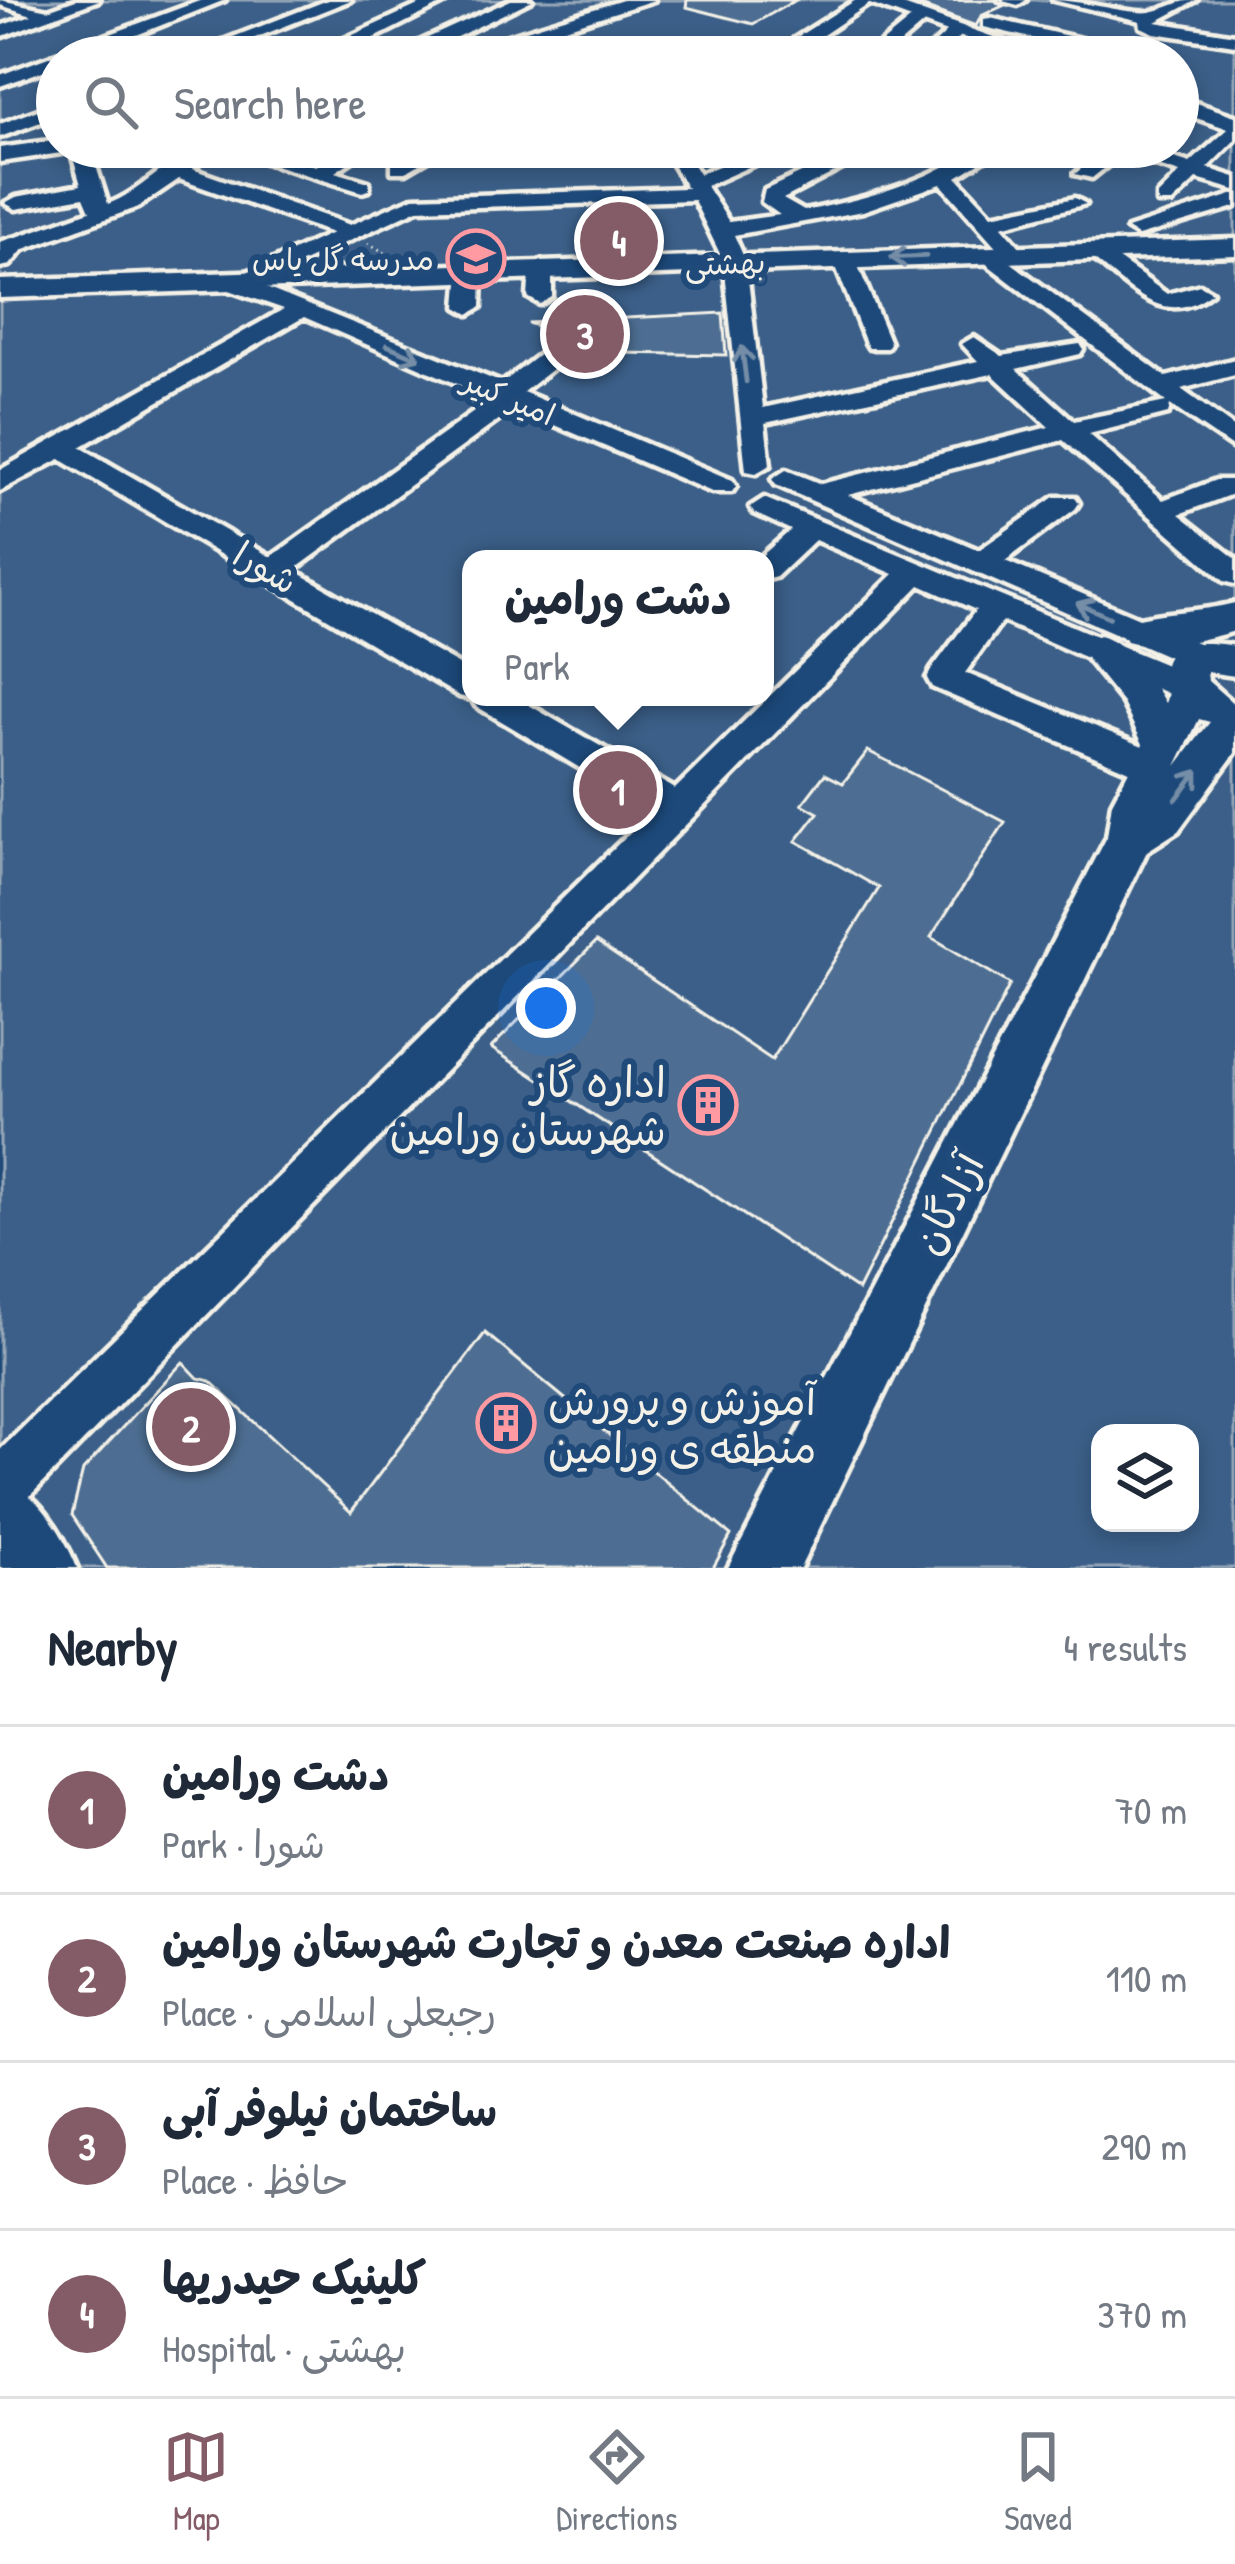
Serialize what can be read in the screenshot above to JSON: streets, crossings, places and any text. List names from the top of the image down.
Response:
{
  "streets": {
    "main road": ["بهشتی", "آزادگان"],
    "street": ["امیر کبیر", "شورا"]
  },
  "crossings": [
    ["بهشتی", "امیر کبیر"]
  ],
  "one_way": ["امیر کبیر"],
  "places": {
    "school or university": ["مدرسه گل یاس"],
    "building": ["اداره گاز شهرستان ورامین", "آموزش و پرورش منطقه ی ورامین"]
  },
  "page": {
    "search": "Search here",
    "pins": [
      "4",
      "3",
      "1",
      "2"
    ],
    "popup": ["دشت ورامین", "Park"],
    "heading": ["Nearby", "4 results"],
    "list": [
      {
        "mark": "1",
        "name": "دشت ورامین",
        "note": "Park · شورا",
        "value": "70 m"
      },
      {
        "mark": "2",
        "name": "اداره صنعت معدن و تجارت شهرستان ورامین",
        "note": "Place · رجبعلی اسلامی",
        "value": "110 m"
      },
      {
        "mark": "3",
        "name": "ساختمان نیلوفر آبی",
        "note": "Place · حافظ",
        "value": "290 m"
      },
      {
        "mark": "4",
        "name": "کلینیک حیدریها",
        "note": "Hospital · بهشتی",
        "value": "370 m"
      }
    ],
    "nav": ["Map", "Directions", "Saved"]
  }
}
